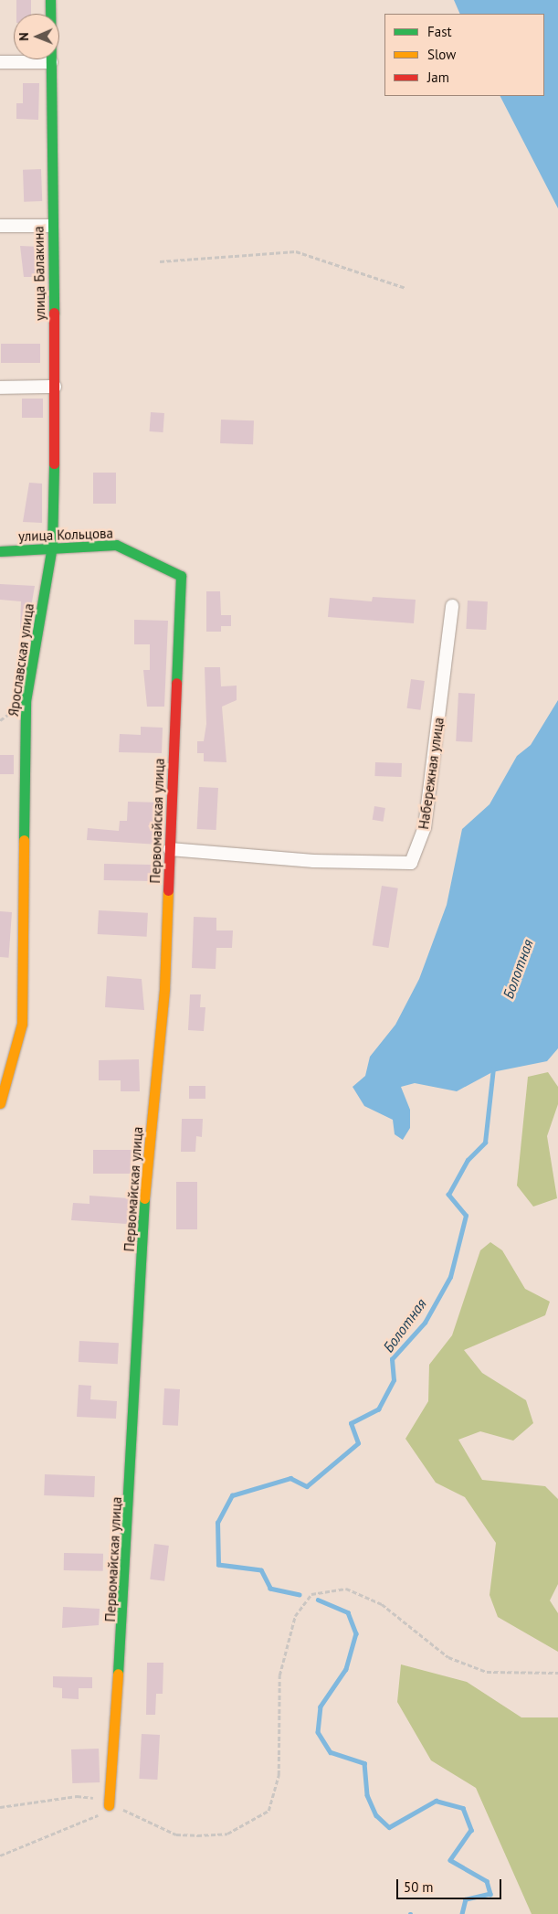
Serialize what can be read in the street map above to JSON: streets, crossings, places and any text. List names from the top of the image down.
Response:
{
  "streets": {
    "street": [
      "улица Балакина",
      "улица Кольцова",
      "Ярославская улица",
      "Набережная улица",
      "Первомайская улица"
    ]
  },
  "crossings": [
    ["улица Балакина", "улица Кольцова"],
    ["улица Балакина", "Ярославская улица"],
    ["улица Кольцова", "Ярославская улица"],
    ["улица Кольцова", "Первомайская улица"],
    ["Набережная улица", "Первомайская улица"]
  ],
  "water": ["Болотная"],
  "legend": ["Fast", "Slow", "Jam"],
  "scale_bar": "50 m",
  "north": "left"
}
